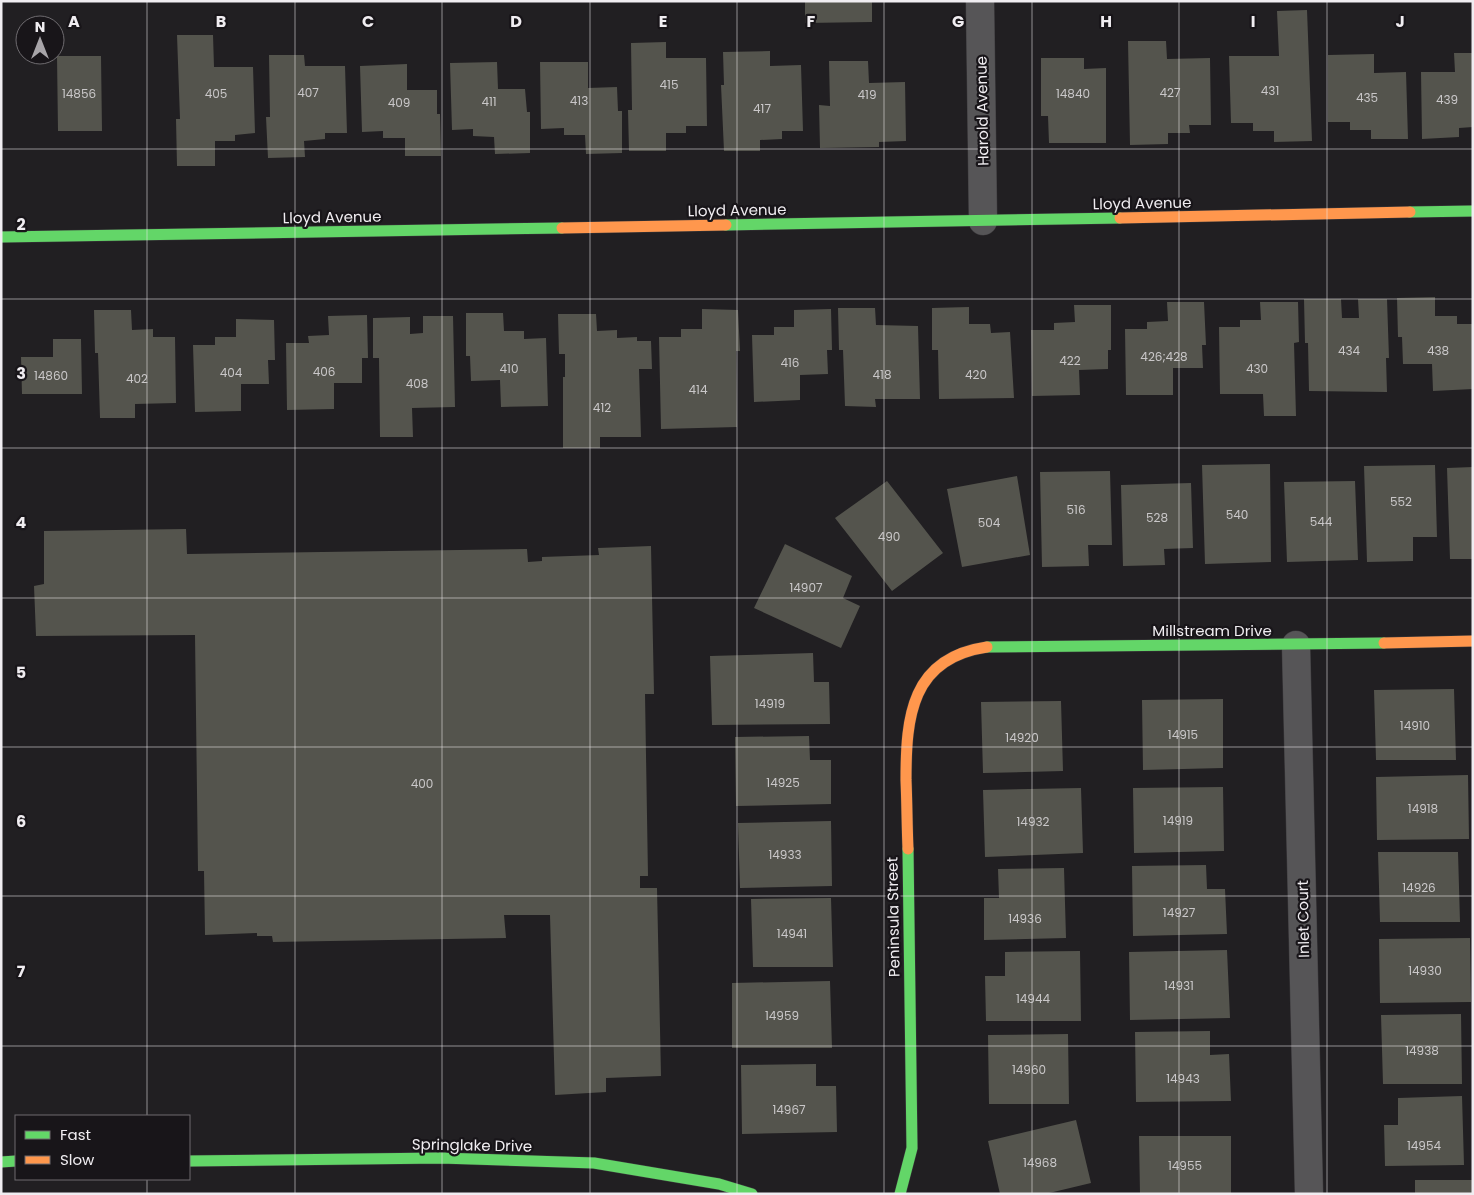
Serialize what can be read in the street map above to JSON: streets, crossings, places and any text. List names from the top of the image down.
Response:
{
  "streets": {
    "street": [
      "Harold Avenue",
      "Lloyd Avenue",
      "Millstream Drive",
      "Peninsula Street",
      "Inlet Court",
      "Springlake Drive"
    ]
  },
  "crossings": [
    ["Harold Avenue", "Lloyd Avenue"],
    ["Millstream Drive", "Peninsula Street"],
    ["Millstream Drive", "Inlet Court"]
  ],
  "house_numbers": [
    "415",
    "431",
    "407",
    "427",
    "14856",
    "405",
    "14840",
    "419",
    "435",
    "439",
    "413",
    "411",
    "409",
    "417",
    "434",
    "438",
    "426;428",
    "422",
    "416",
    "410",
    "430",
    "406",
    "404",
    "418",
    "420",
    "14860",
    "402",
    "408",
    "414",
    "412",
    "552",
    "516",
    "540",
    "528",
    "544",
    "504",
    "490",
    "14907",
    "14919",
    "14910",
    "14915",
    "14920",
    "14925",
    "400",
    "14918",
    "14919",
    "14932",
    "14933",
    "14926",
    "14927",
    "14936",
    "14941",
    "14930",
    "14931",
    "14944",
    "14959",
    "14938",
    "14960",
    "14943",
    "14967",
    "14954",
    "14968",
    "14955"
  ],
  "legend": ["Fast", "Slow"],
  "north": "top",
  "grid": {
    "columns": [
      "A",
      "B",
      "C",
      "D",
      "E",
      "F",
      "G",
      "H",
      "I",
      "J"
    ],
    "rows": [
      "2",
      "3",
      "4",
      "5",
      "6",
      "7"
    ]
  }
}
